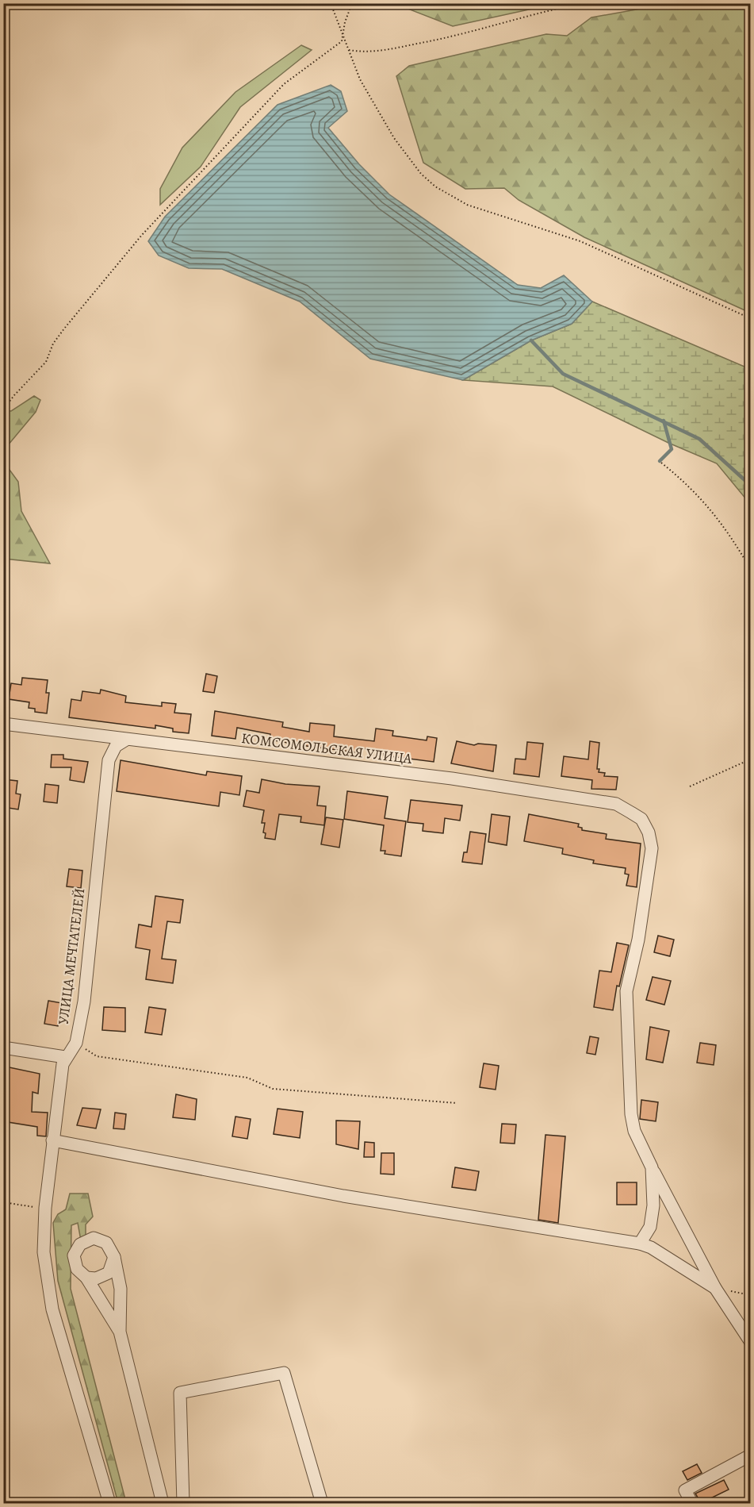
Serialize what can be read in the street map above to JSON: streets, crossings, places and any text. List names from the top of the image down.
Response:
{
  "streets": {
    "street": ["КОМСОМОЛЬСКАЯ УЛИЦА", "УЛИЦА МЕЧТАТЕЛЕЙ"]
  }
}
